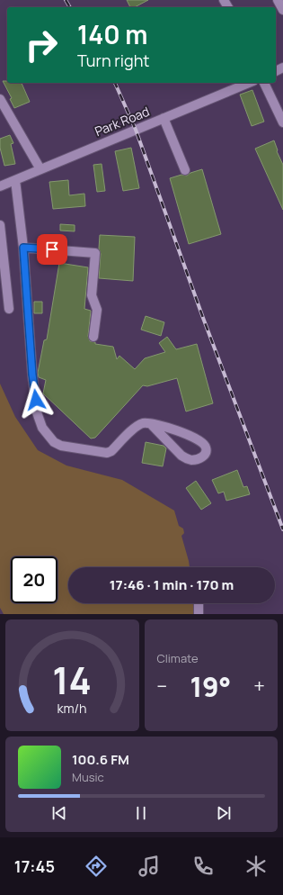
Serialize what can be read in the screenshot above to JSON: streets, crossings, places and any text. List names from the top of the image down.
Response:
{
  "streets": {
    "street": ["Park Road"]
  },
  "page": {
    "turn": ["140 m", "Turn right"],
    "limit": "20",
    "trip": "17:46 · 1 min · 170 m",
    "tile": "Climate",
    "heat": ["−", "19°", "+"],
    "song": ["100.6 FM", "Music"],
    "tabs": "17:45",
    "gauge": ["14", "km/h"]
  }
}
